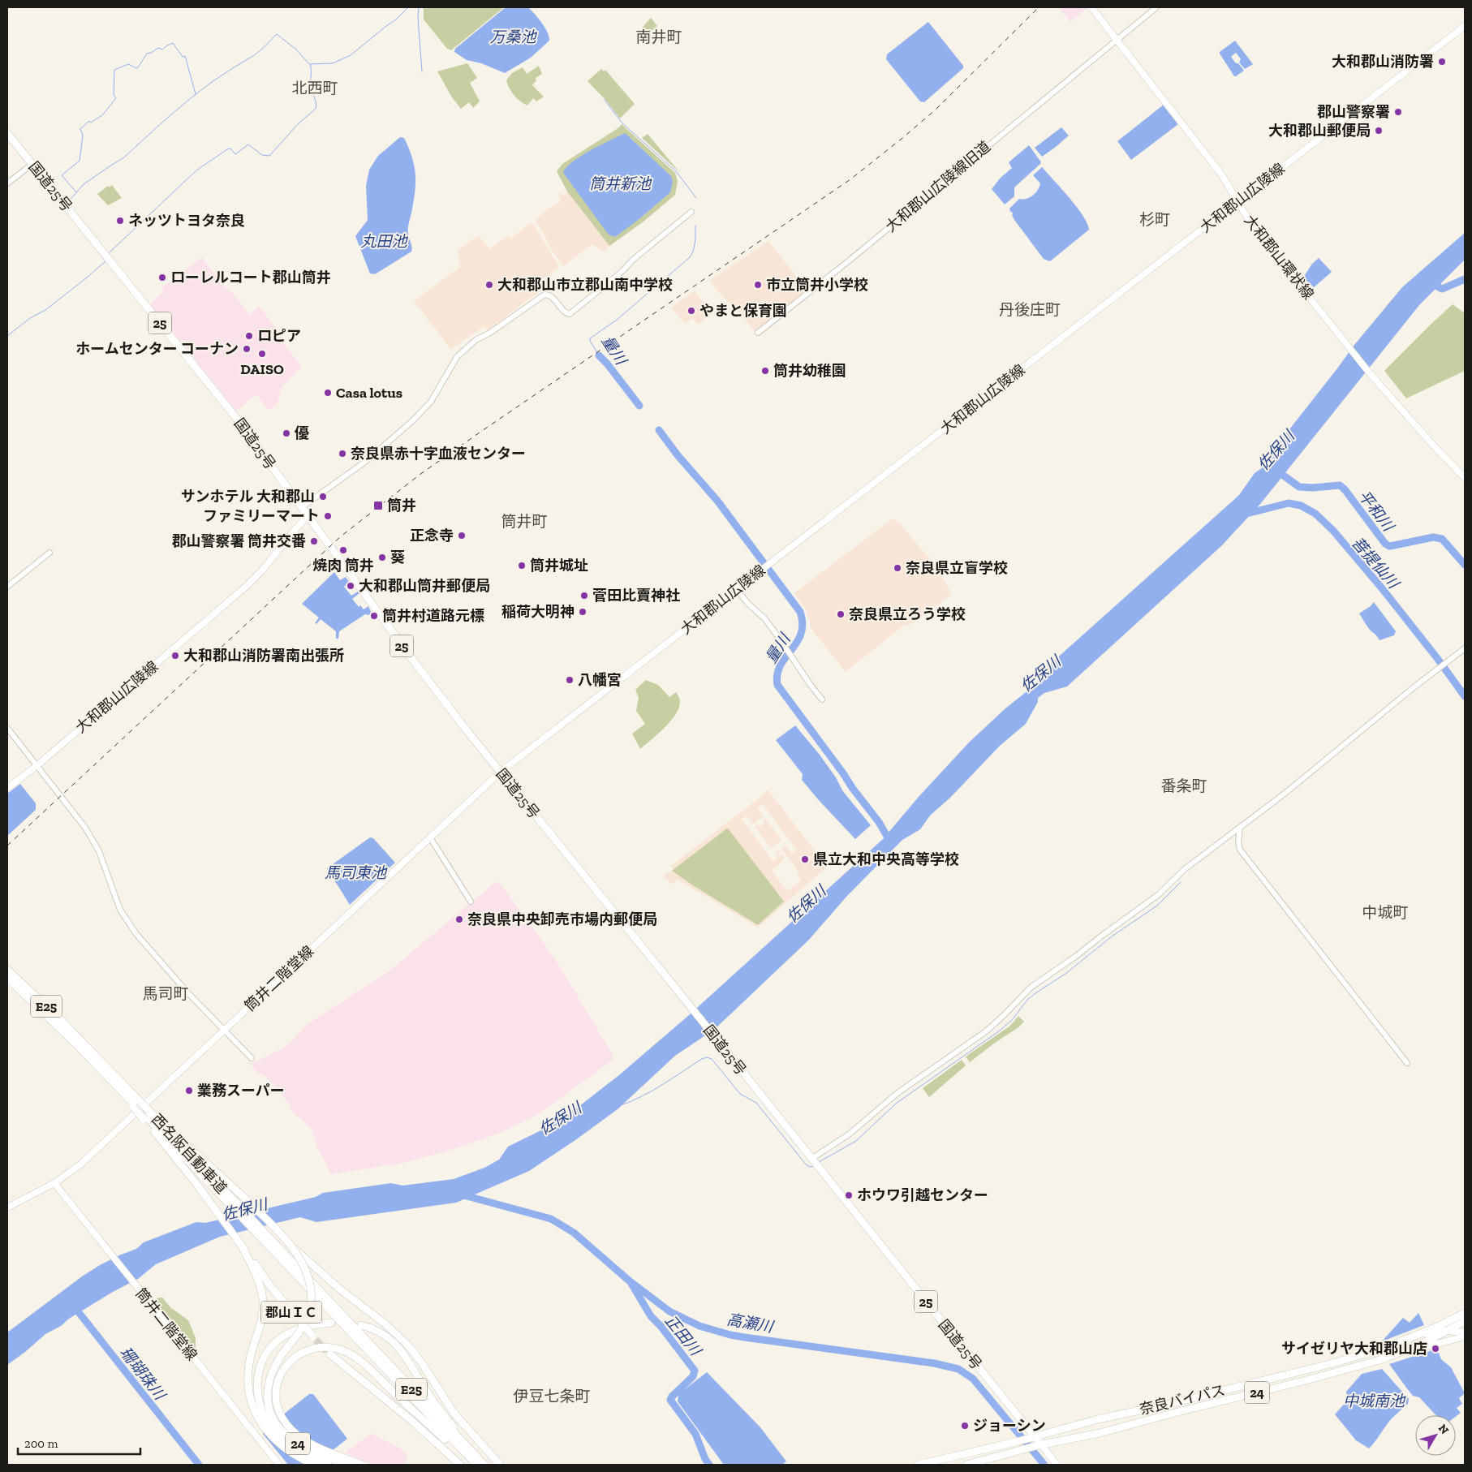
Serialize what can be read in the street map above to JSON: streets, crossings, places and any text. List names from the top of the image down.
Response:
{
  "streets": {
    "highway": [
      "国道25号",
      "25",
      "E25",
      "西名阪自動車道",
      "郡山ＩＣ",
      "24",
      "奈良バイパス"
    ],
    "main road": ["大和郡山広陵線", "大和郡山環状線", "筒井二階堂線"],
    "street": ["大和郡山広陵線旧道"]
  },
  "crossings": [
    ["国道25号", "大和郡山広陵線"],
    ["国道25号", "筒井二階堂線"],
    ["国道25号", "奈良バイパス"],
    ["大和郡山広陵線旧道", "大和郡山環状線"],
    ["大和郡山広陵線", "大和郡山環状線"],
    ["大和郡山広陵線", "筒井二階堂線"]
  ],
  "districts": [
    "南井町",
    "北西町",
    "杉町",
    "丹後庄町",
    "筒井町",
    "番条町",
    "中城町",
    "馬司町",
    "伊豆七条町"
  ],
  "water": [
    "万桑池",
    "筒井新池",
    "丸田池",
    "量川",
    "佐保川",
    "平和川",
    "菩提仙川",
    "馬司東池",
    "高瀬川",
    "正田川",
    "珊瑚珠川",
    "中城南池"
  ],
  "places": {
    "other": [
      "大和郡山消防署",
      "郡山警察署",
      "大和郡山郵便局",
      "ネッツトヨタ奈良",
      "ローレルコート郡山筒井",
      "大和郡山市立郡山南中学校",
      "市立筒井小学校",
      "やまと保育園",
      "ロピア",
      "ホームセンター コーナン",
      "DAISO",
      "筒井幼稚園",
      "Casa lotus",
      "優",
      "奈良県赤十字血液センター",
      "サンホテル 大和郡山",
      "ファミリーマート",
      "正念寺",
      "郡山警察署 筒井交番",
      "焼肉 筒井",
      "葵",
      "筒井城址",
      "奈良県立盲学校",
      "大和郡山筒井郵便局",
      "菅田比賣神社",
      "稲荷大明神",
      "奈良県立ろう学校",
      "筒井村道路元標",
      "大和郡山消防署南出張所",
      "八幡宮",
      "県立大和中央高等学校",
      "奈良県中央卸売市場内郵便局",
      "業務スーパー",
      "ホウワ引越センター",
      "サイゼリヤ大和郡山店",
      "ジョーシン"
    ],
    "transit": ["筒井"]
  },
  "scale_bar": "200 m",
  "north": "top right"
}
